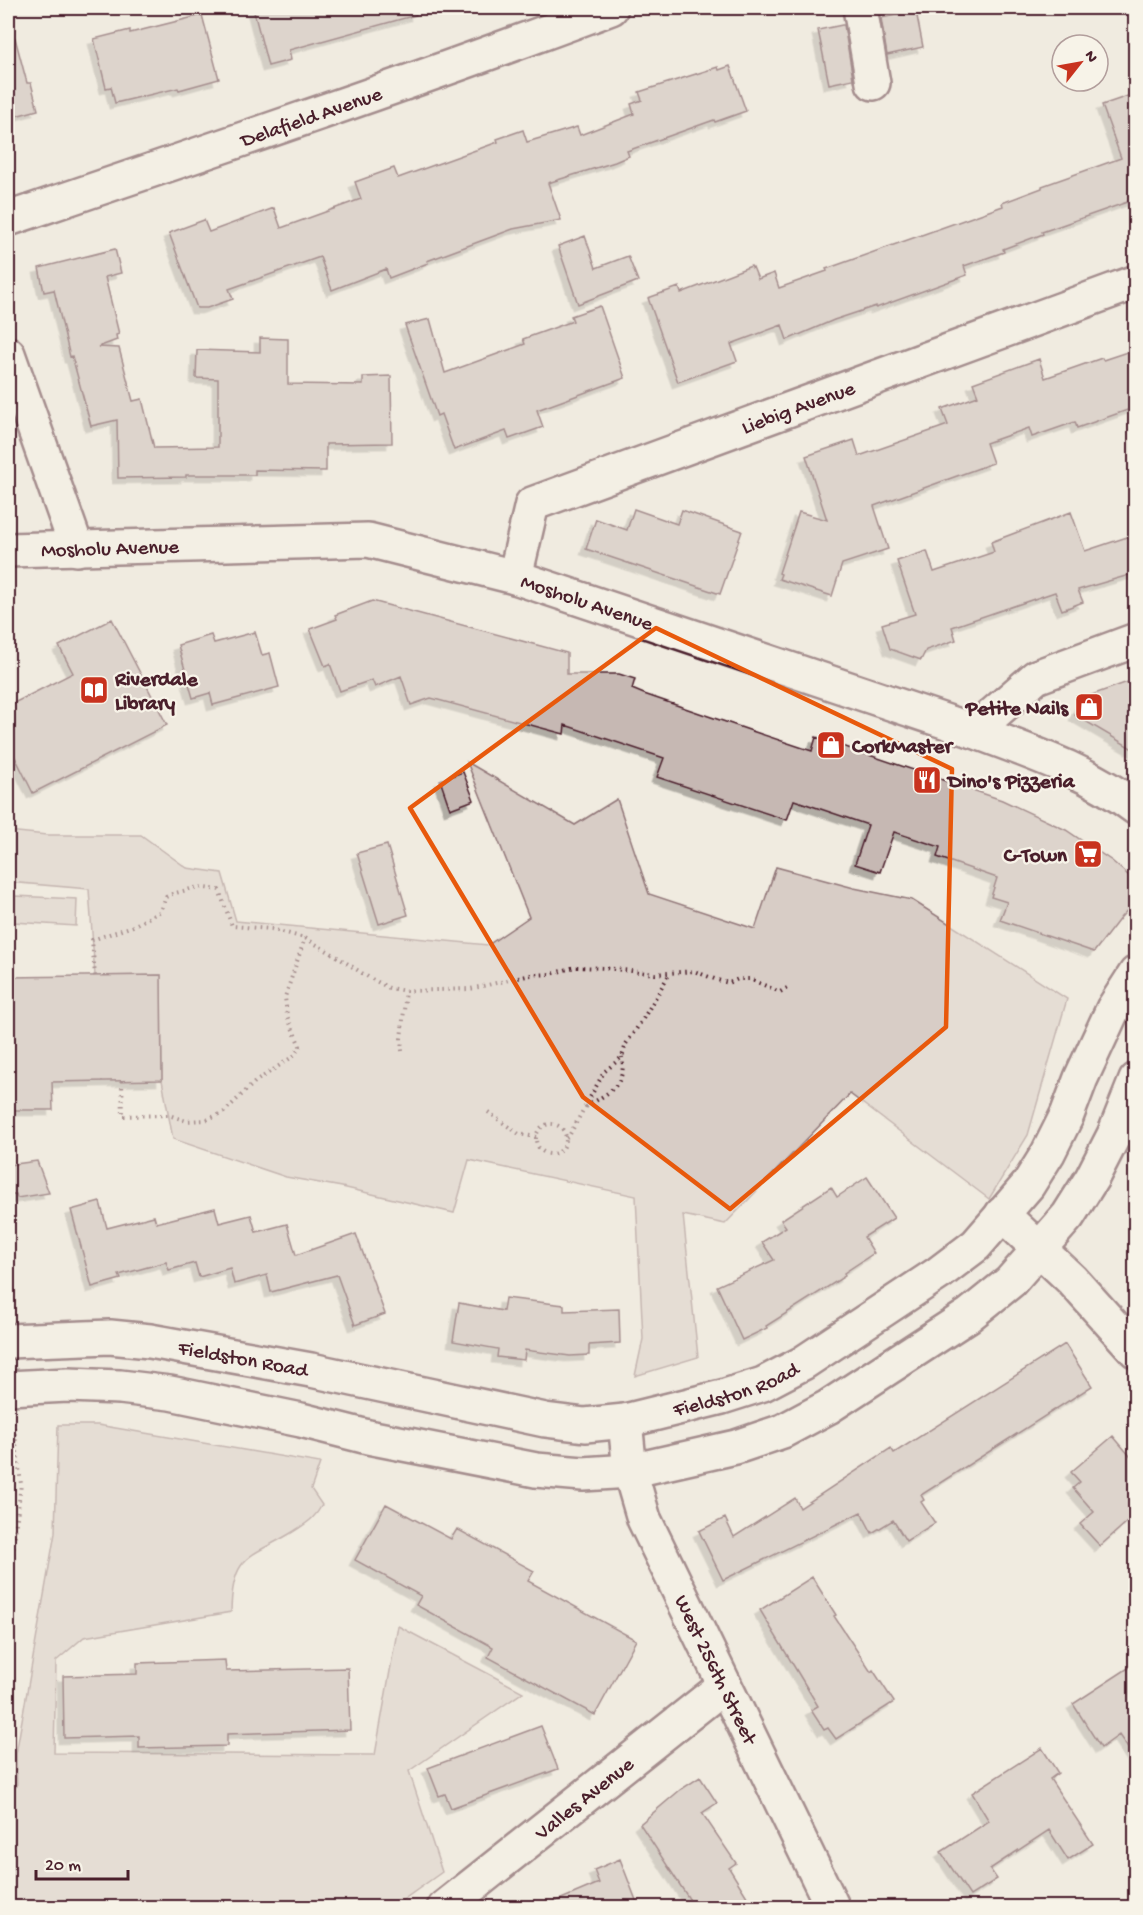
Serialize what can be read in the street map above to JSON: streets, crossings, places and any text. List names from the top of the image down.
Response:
{
  "streets": {
    "street": [
      "Delafield Avenue",
      "Liebig Avenue",
      "Mosholu Avenue",
      "Fieldston Road",
      "West 256th Street",
      "Valles Avenue"
    ]
  },
  "crossings": [
    ["Liebig Avenue", "Mosholu Avenue"],
    ["Fieldston Road", "West 256th Street"],
    ["West 256th Street", "Valles Avenue"]
  ],
  "places": {
    "library": ["Riverdale Library"],
    "shop": ["Petite Nails", "CorkMaster"],
    "restaurant": ["Dino's Pizzeria"],
    "supermarket": ["C-Town"]
  },
  "scale_bar": "20 m",
  "north": "top right"
}
